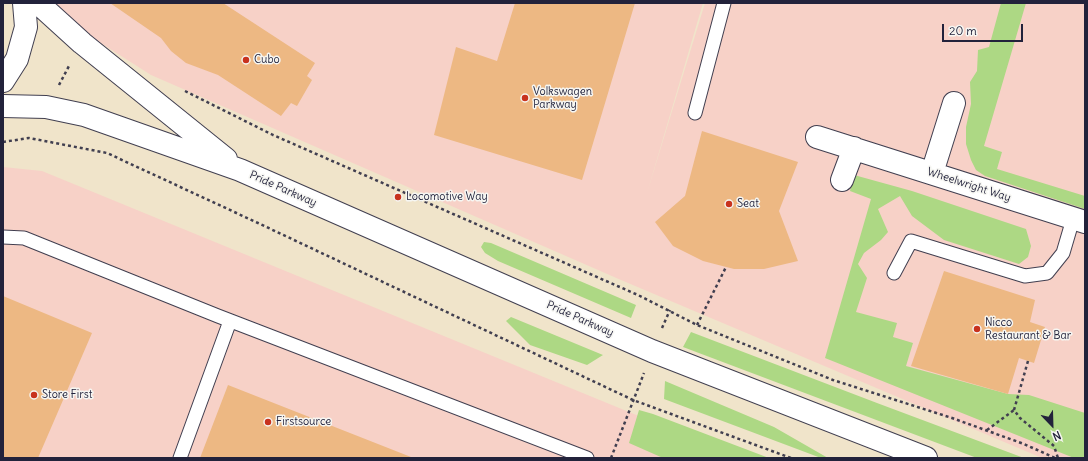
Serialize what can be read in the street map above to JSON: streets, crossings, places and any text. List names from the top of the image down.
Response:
{
  "streets": {
    "main road": ["Wheelwright Way", "Pride Parkway"]
  },
  "places": [
    "Cubo",
    "Volkswagen Parkway",
    "Locomotive Way",
    "Seat",
    "Nicco Restaurant & Bar",
    "Store First",
    "Firstsource"
  ],
  "scale_bar": "20 m",
  "north": "bottom right"
}
